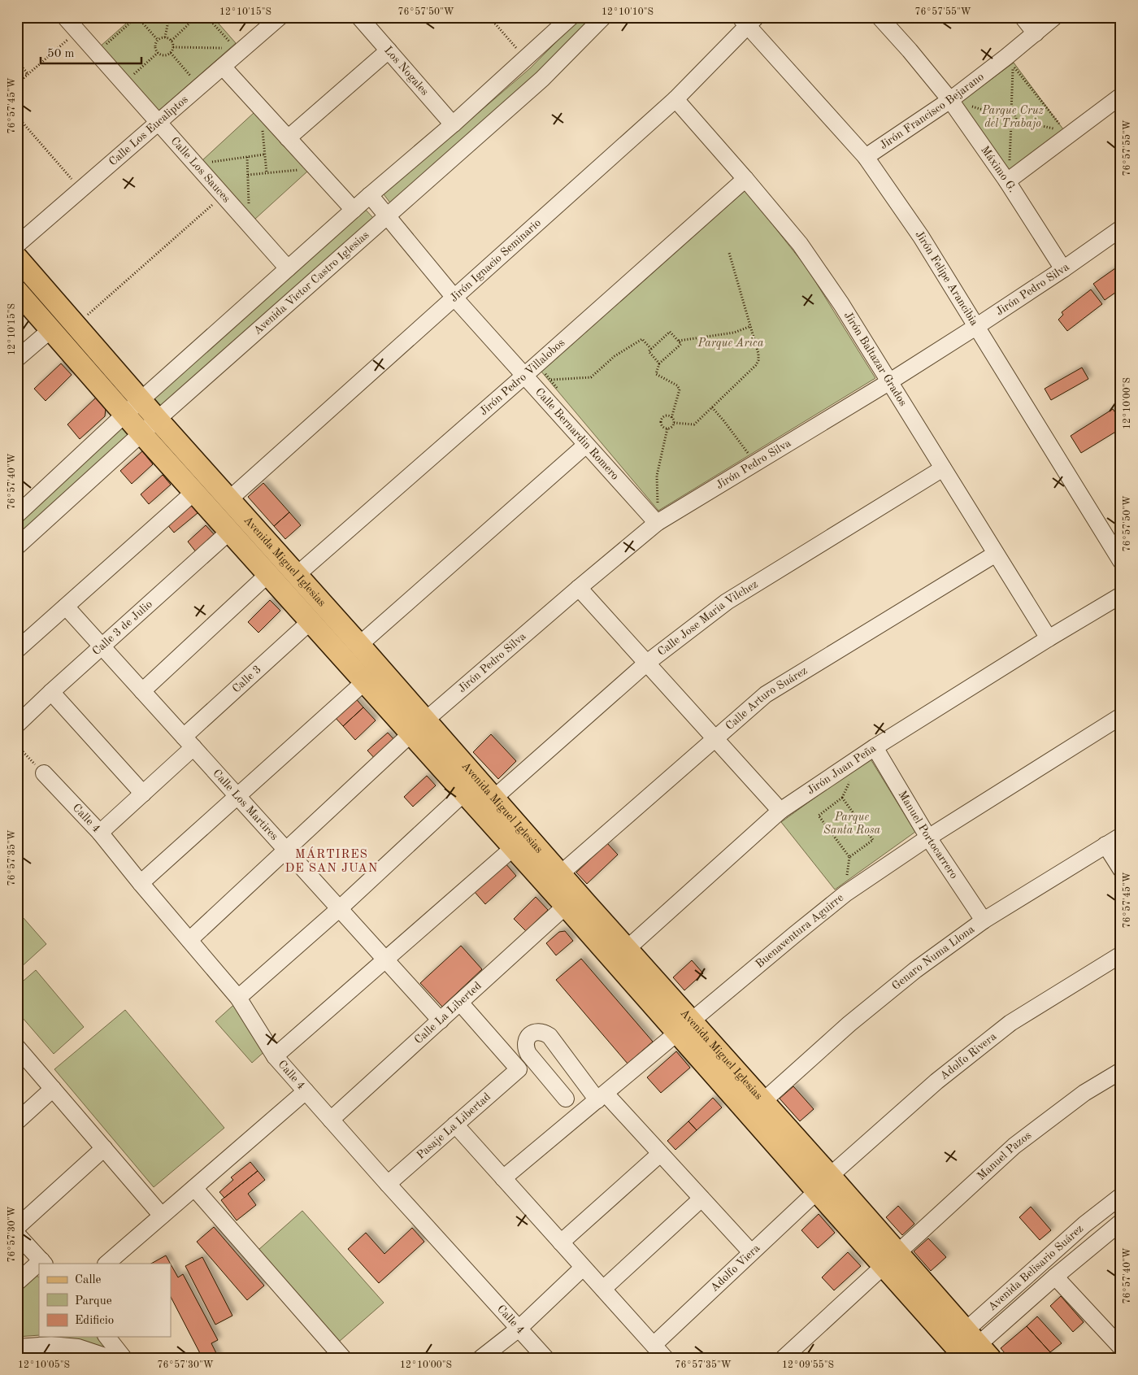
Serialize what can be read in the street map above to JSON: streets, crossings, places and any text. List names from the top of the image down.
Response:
{
  "streets": {
    "main road": ["Avenida Miguel Iglesias"],
    "street": [
      "Los Nogales",
      "Jirón Francisco Bejarano",
      "Calle Los Eucaliptos",
      "Máximo G.",
      "Calle Los Sauces",
      "Jirón Ignacio Seminario",
      "Jirón Felipe Arancibia",
      "Avenida Victor Castro Iglesias",
      "Jirón Pedro Silva",
      "Jirón Baltazar Grados",
      "Jirón Pedro Villalobos",
      "Calle Bernardin Romero",
      "Calle Jose Maria Vilchez",
      "Calle 3 de Julio",
      "Calle 3",
      "Calle Arturo Suárez",
      "Jirón Juan Peña",
      "Calle Los Martires",
      "Calle 4",
      "Manuel Portocarrero",
      "Buenaventura Aguirre",
      "Genaro Numa Llona",
      "Calle La Liberted",
      "Adolfo Rivera",
      "Pasaje La Libertad",
      "Manuel Pazos",
      "Adolfo Viera",
      "Avenida Belisario Suárez"
    ]
  },
  "crossings": [
    ["Jirón Francisco Bejarano", "Máximo G."],
    ["Jirón Francisco Bejarano", "Jirón Felipe Arancibia"],
    ["Calle Los Eucaliptos", "Calle Los Sauces"],
    ["Máximo G.", "Jirón Pedro Silva"],
    ["Jirón Ignacio Seminario", "Jirón Felipe Arancibia"],
    ["Jirón Ignacio Seminario", "Jirón Baltazar Grados"],
    ["Jirón Ignacio Seminario", "Calle Bernardin Romero"],
    ["Jirón Ignacio Seminario", "Avenida Miguel Iglesias"],
    ["Jirón Felipe Arancibia", "Jirón Pedro Silva"],
    ["Avenida Victor Castro Iglesias", "Calle Bernardin Romero"],
    ["Avenida Victor Castro Iglesias", "Avenida Miguel Iglesias"],
    ["Jirón Pedro Silva", "Jirón Baltazar Grados"],
    ["Jirón Pedro Silva", "Calle Bernardin Romero"],
    ["Jirón Pedro Silva", "Avenida Miguel Iglesias"],
    ["Jirón Pedro Silva", "Calle Los Martires"],
    ["Jirón Pedro Silva", "Calle 4"],
    ["Jirón Baltazar Grados", "Jirón Pedro Villalobos"],
    ["Jirón Baltazar Grados", "Calle Jose Maria Vilchez"],
    ["Jirón Baltazar Grados", "Calle Arturo Suárez"],
    ["Jirón Baltazar Grados", "Jirón Juan Peña"],
    ["Jirón Pedro Villalobos", "Calle Bernardin Romero"],
    ["Jirón Pedro Villalobos", "Avenida Miguel Iglesias"],
    ["Avenida Miguel Iglesias", "Calle Jose Maria Vilchez"],
    ["Avenida Miguel Iglesias", "Calle 3 de Julio"],
    ["Avenida Miguel Iglesias", "Calle 3"],
    ["Avenida Miguel Iglesias", "Calle Arturo Suárez"],
    ["Avenida Miguel Iglesias", "Jirón Juan Peña"],
    ["Avenida Miguel Iglesias", "Buenaventura Aguirre"],
    ["Avenida Miguel Iglesias", "Genaro Numa Llona"],
    ["Avenida Miguel Iglesias", "Calle La Liberted"],
    ["Avenida Miguel Iglesias", "Adolfo Rivera"],
    ["Avenida Miguel Iglesias", "Manuel Pazos"],
    ["Avenida Miguel Iglesias", "Adolfo Viera"],
    ["Avenida Miguel Iglesias", "Avenida Belisario Suárez"],
    ["Calle 3 de Julio", "Calle Los Martires"],
    ["Calle 3", "Calle Los Martires"],
    ["Calle 3", "Calle 4"],
    ["Jirón Juan Peña", "Manuel Portocarrero"],
    ["Calle Los Martires", "Calle La Liberted"],
    ["Calle 4", "Calle La Liberted"],
    ["Calle 4", "Pasaje La Libertad"],
    ["Manuel Portocarrero", "Buenaventura Aguirre"],
    ["Manuel Portocarrero", "Genaro Numa Llona"],
    ["Calle La Liberted", "Pasaje La Libertad"],
    ["Adolfo Rivera", "Adolfo Viera"]
  ],
  "districts": ["MÁRTIRES DE SAN JUAN"],
  "parks": ["Parque Cruz del Trabajo", "Parque Arica", "Parque Santa Rosa"],
  "legend": ["Calle", "Parque", "Edificio"],
  "scale_bar": "50 m",
  "coordinates": [
    "12°10'15\"S",
    "76°57'50\"W",
    "12°10'10\"S",
    "76°57'55\"W",
    "76°57'45\"W",
    "12°10'00\"S",
    "76°57'40\"W",
    "76°57'35\"W",
    "76°57'30\"W",
    "12°10'05\"S",
    "12°09'55\"S"
  ]
}
